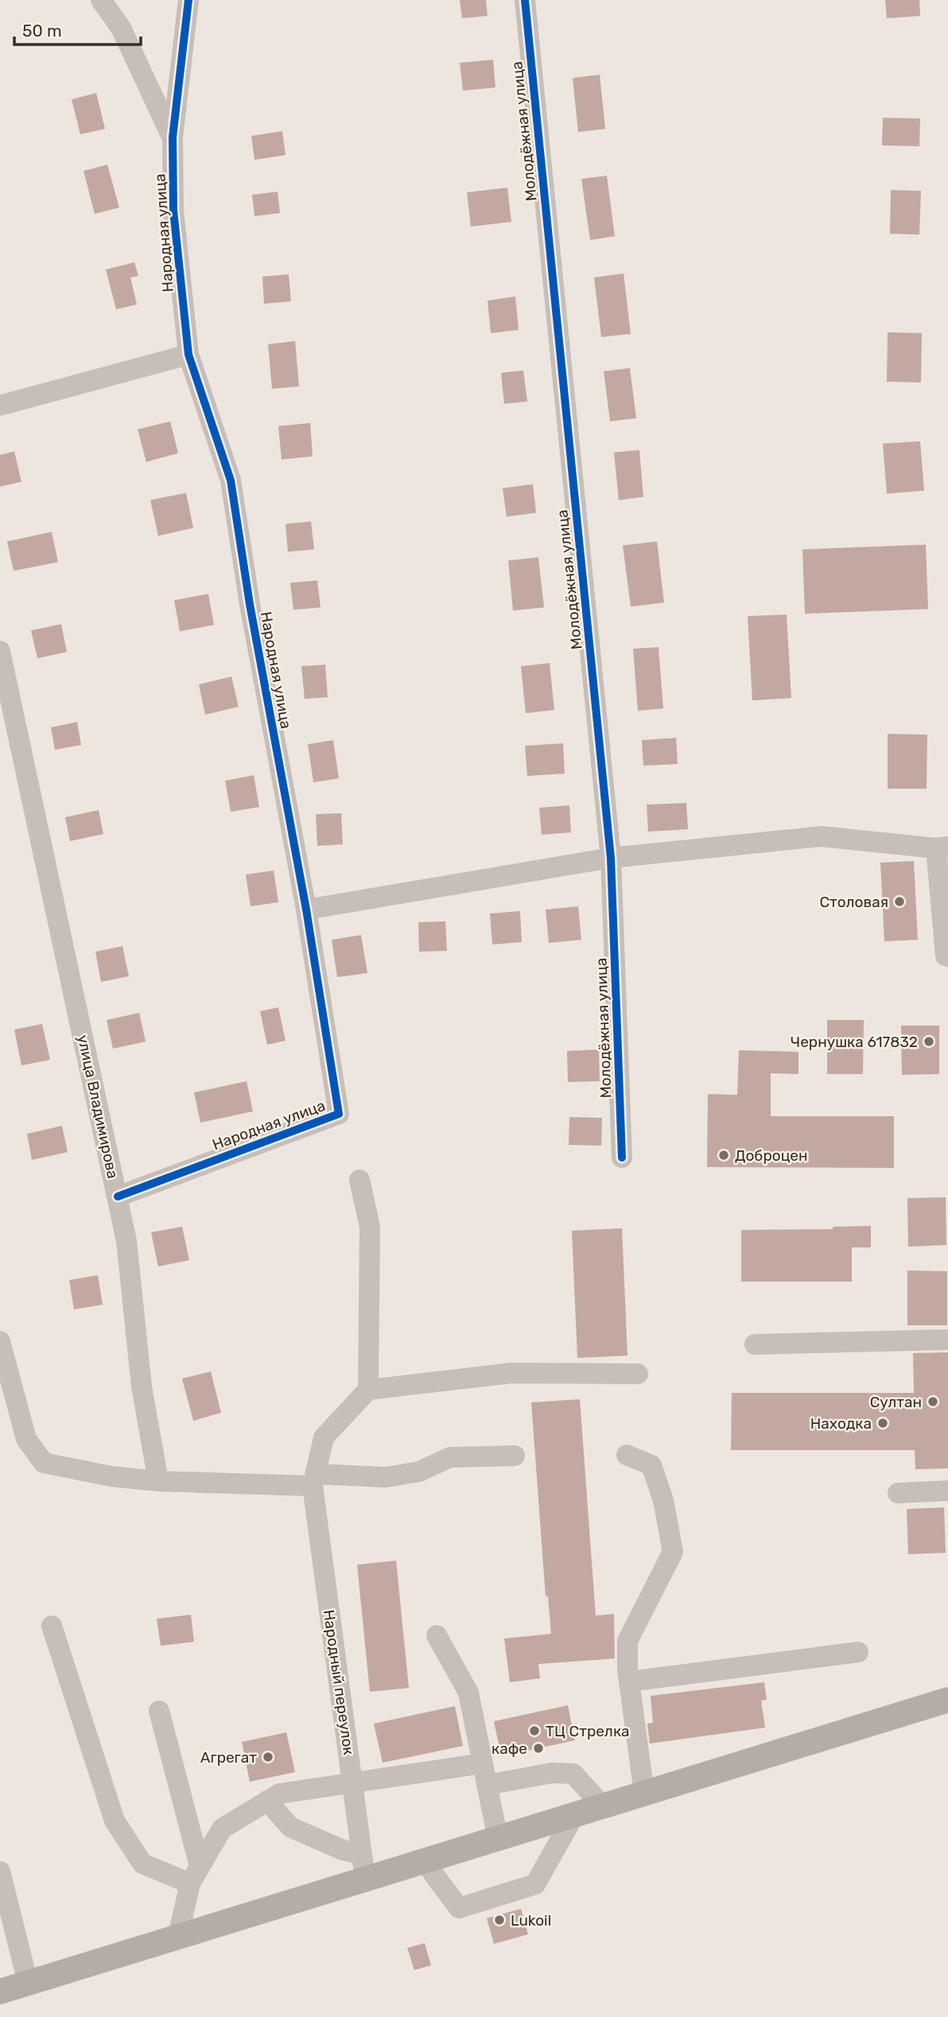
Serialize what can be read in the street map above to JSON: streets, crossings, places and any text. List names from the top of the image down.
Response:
{
  "streets": {
    "street": [
      "Молодёжная улица",
      "Народная улица",
      "улица Владимирова",
      "Народный переулок"
    ]
  },
  "crossings": [
    ["Народная улица", "улица Владимирова"]
  ],
  "places": [
    "Столовая",
    "Чернушка 617832",
    "Доброцен",
    "Султан",
    "Находка",
    "ТЦ Стрелка",
    "кафе",
    "Агрегат",
    "Lukoil"
  ],
  "scale_bar": "50 m"
}
